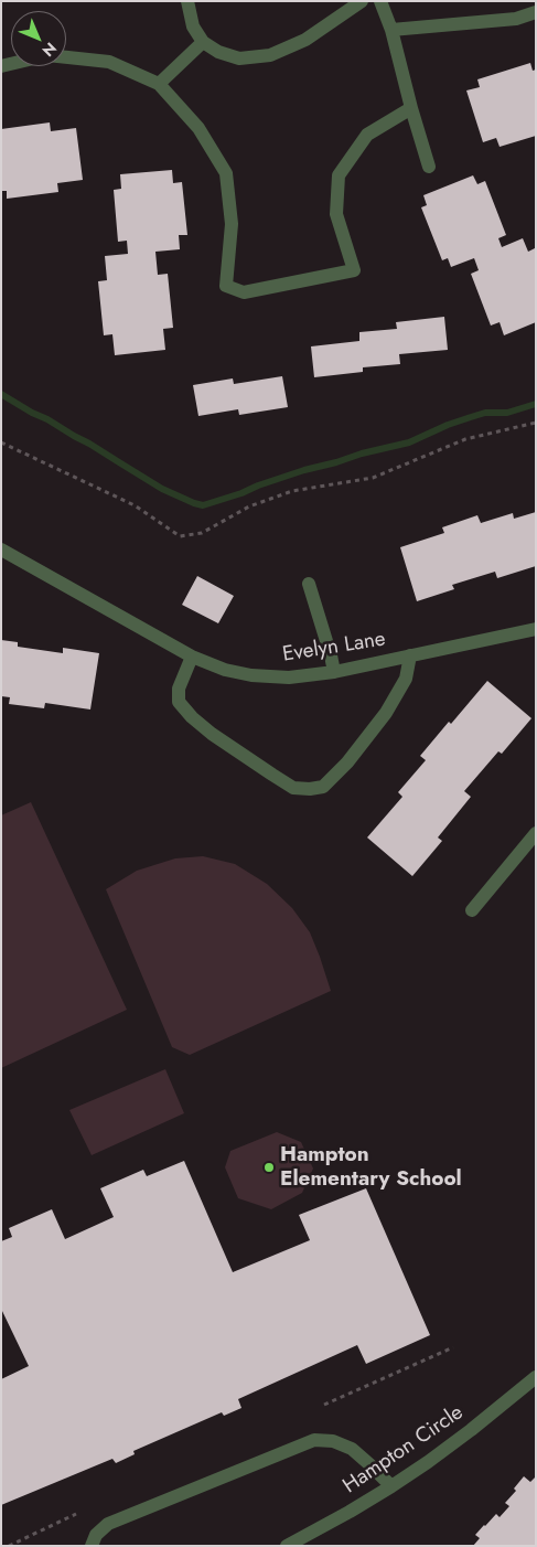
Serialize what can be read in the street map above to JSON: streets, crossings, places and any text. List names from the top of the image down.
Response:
{
  "streets": {
    "street": ["Evelyn Lane", "Hampton Circle"]
  },
  "places": ["Hampton Elementary School"],
  "north": "bottom right"
}
